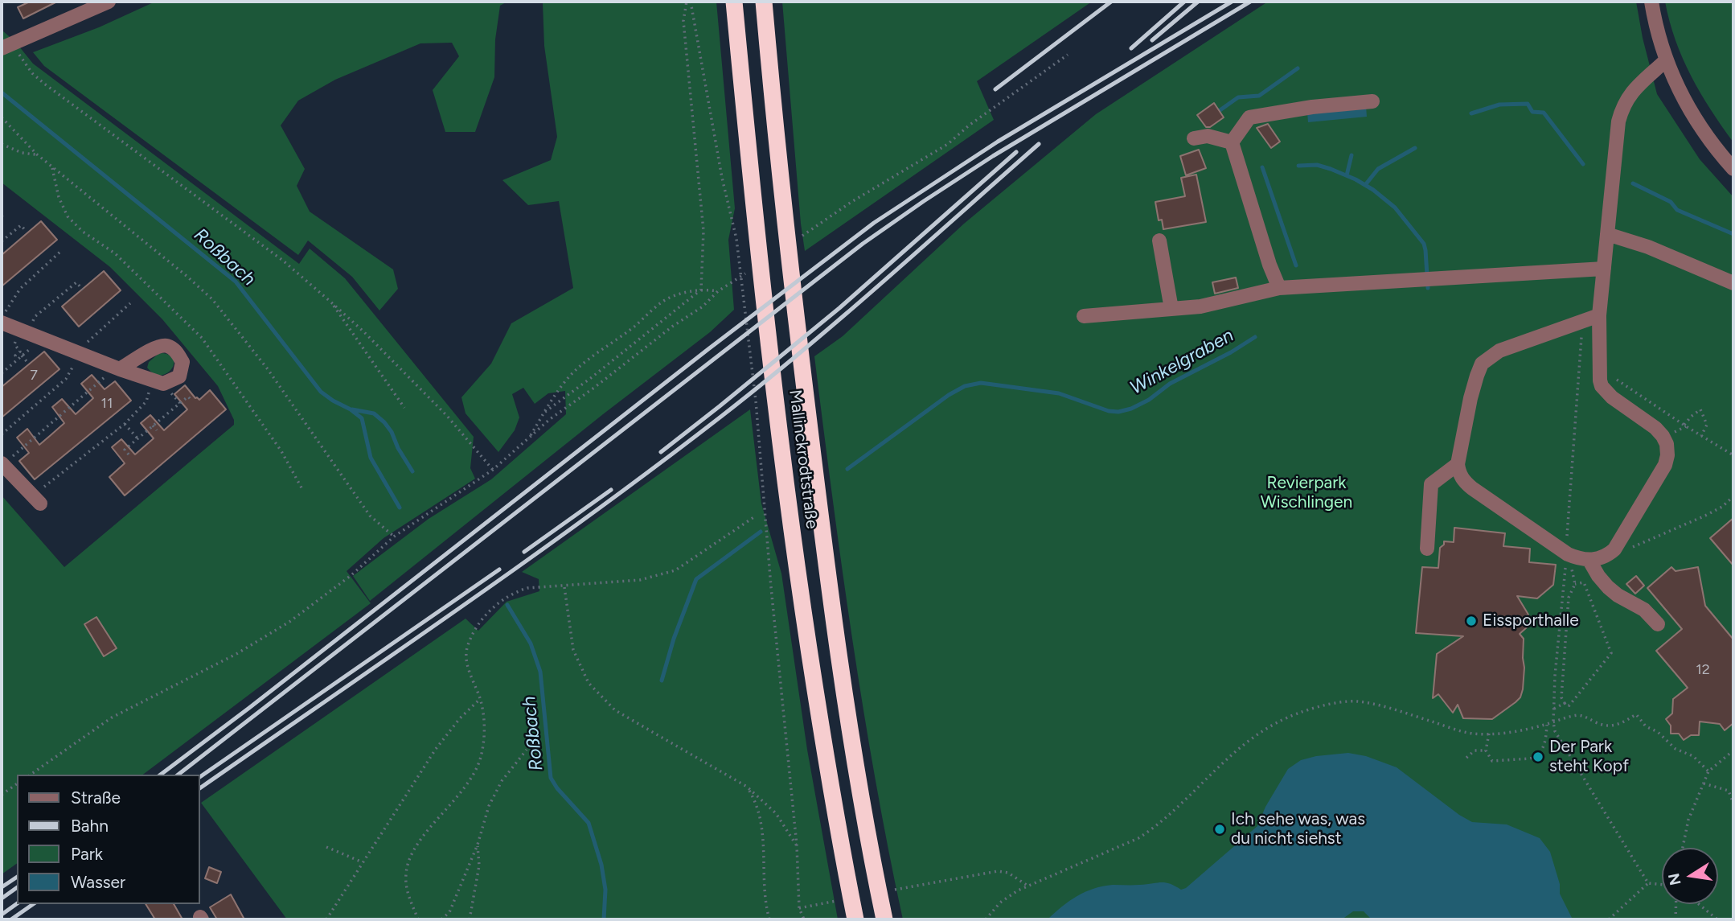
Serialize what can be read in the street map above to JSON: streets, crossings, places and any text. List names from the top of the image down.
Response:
{
  "streets": {
    "highway": ["Mallinckrodtstraße"]
  },
  "water": ["Roßbach", "Winkelgraben"],
  "parks": ["Revierpark Wischlingen"],
  "places": ["Eissporthalle", "Der Park steht Kopf", "Ich sehe was, was du nicht siehst"],
  "house_numbers": ["7", "11", "12"],
  "legend": [
    "Straße",
    "Bahn",
    "Park",
    "Wasser"
  ],
  "north": "left"
}
